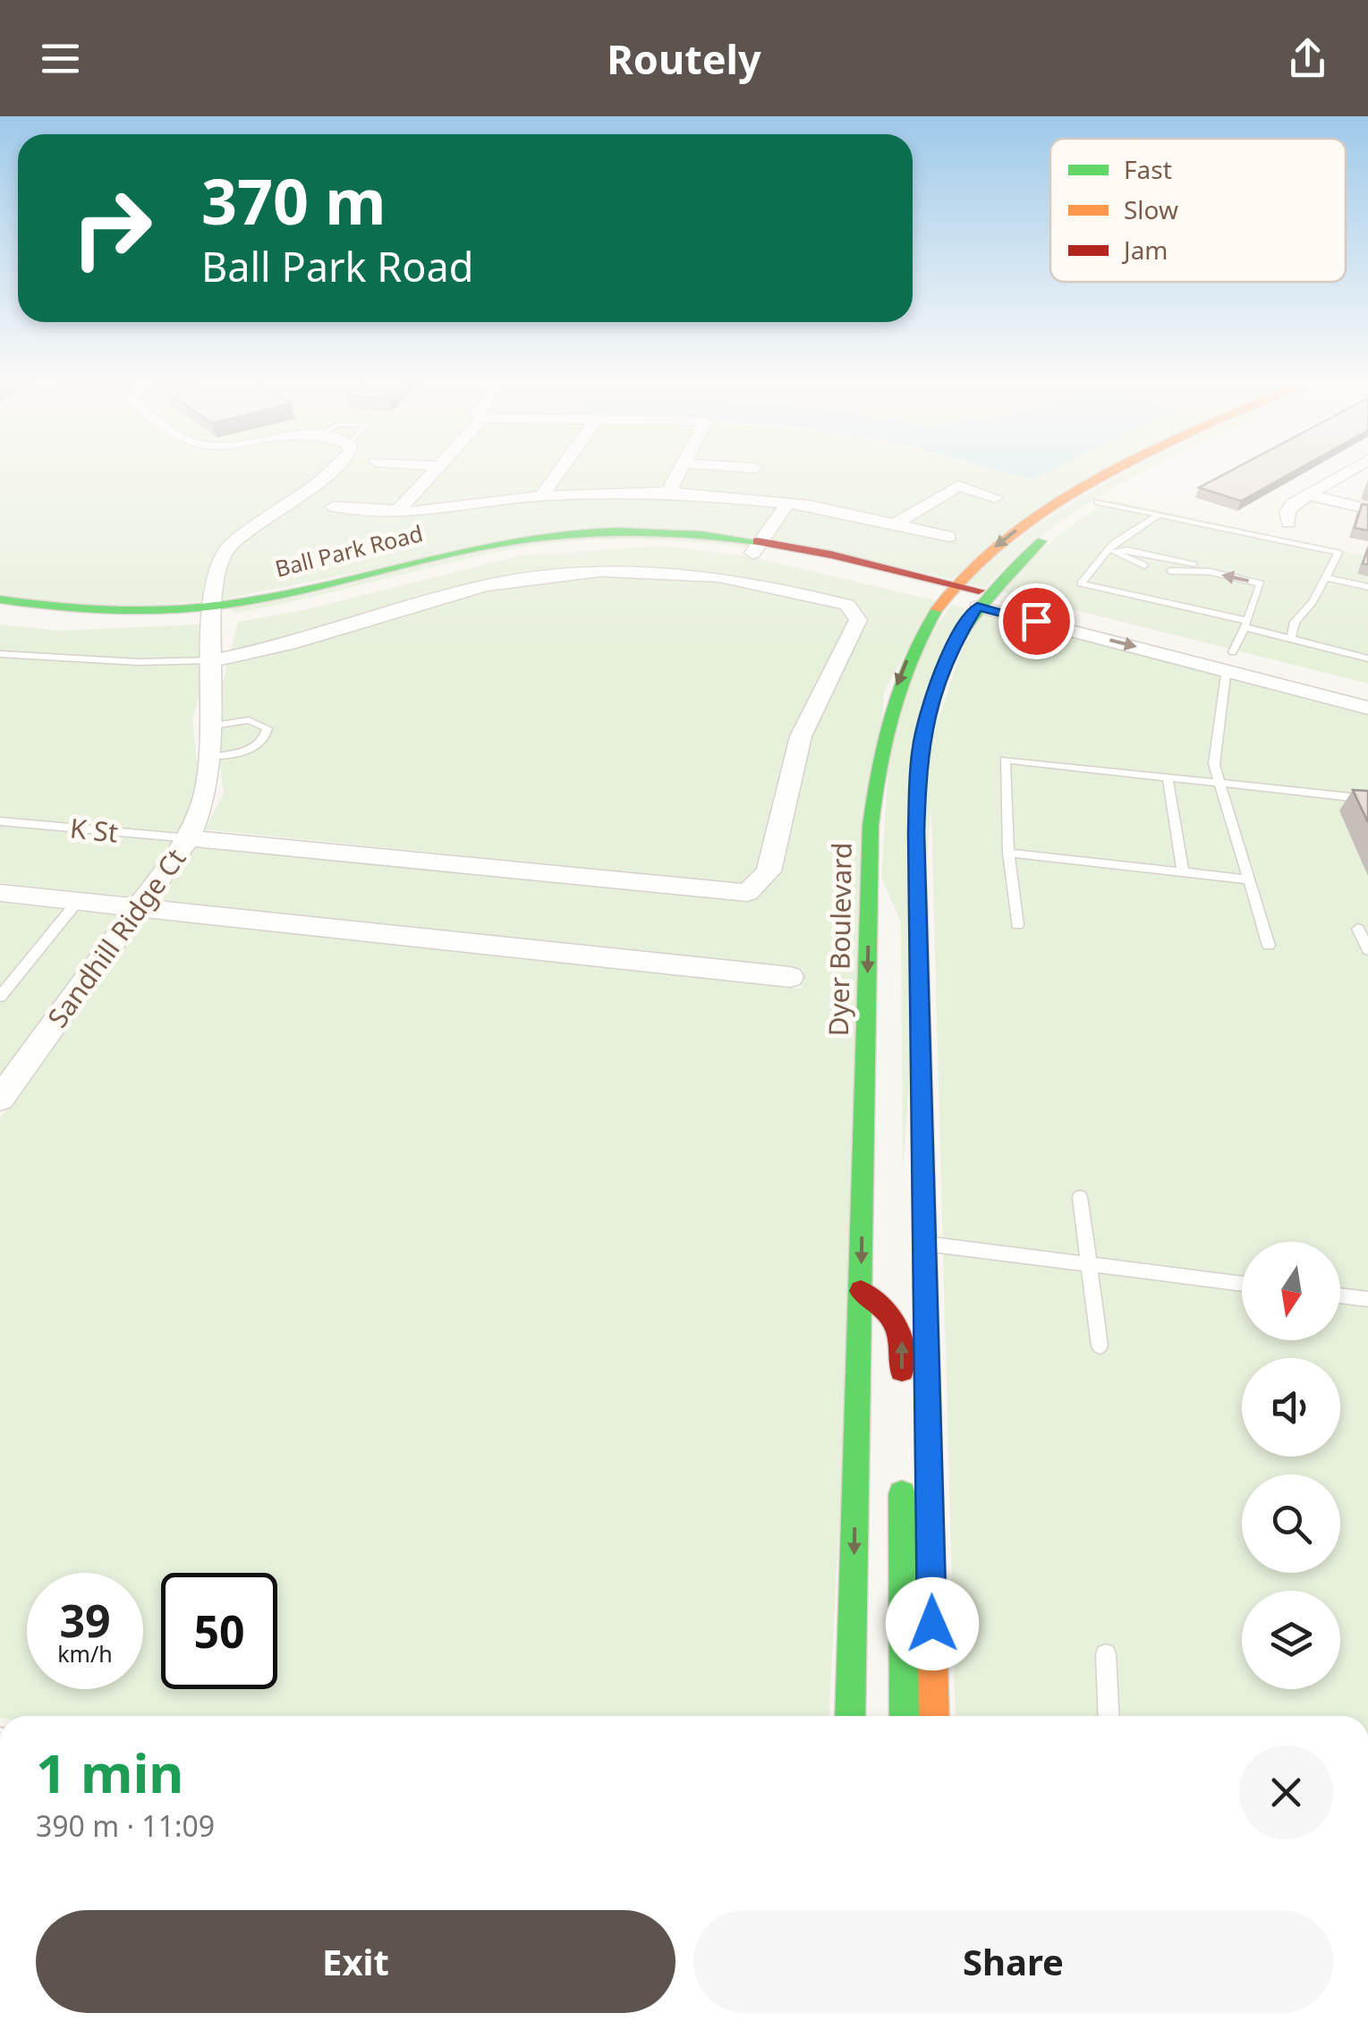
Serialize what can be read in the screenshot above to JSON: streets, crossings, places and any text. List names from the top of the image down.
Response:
{
  "streets": {
    "main road": ["Ball Park Road", "Dyer Boulevard"],
    "street": ["Sandhill Ridge Ct"],
    "lane": ["K St"]
  },
  "crossings": [
    ["Ball Park Road", "Sandhill Ridge Ct"],
    ["Ball Park Road", "Dyer Boulevard"],
    ["K St", "Sandhill Ridge Ct"]
  ],
  "legend": ["Fast", "Slow", "Jam"],
  "north": "bottom",
  "page": {
    "header": "Routely",
    "turn": ["370 m", "Ball Park Road"],
    "speed": "39 km/h",
    "limit": "50",
    "heading": ["1 min", "390 m · 11:09"],
    "buttons": ["Exit", "Share"]
  }
}
